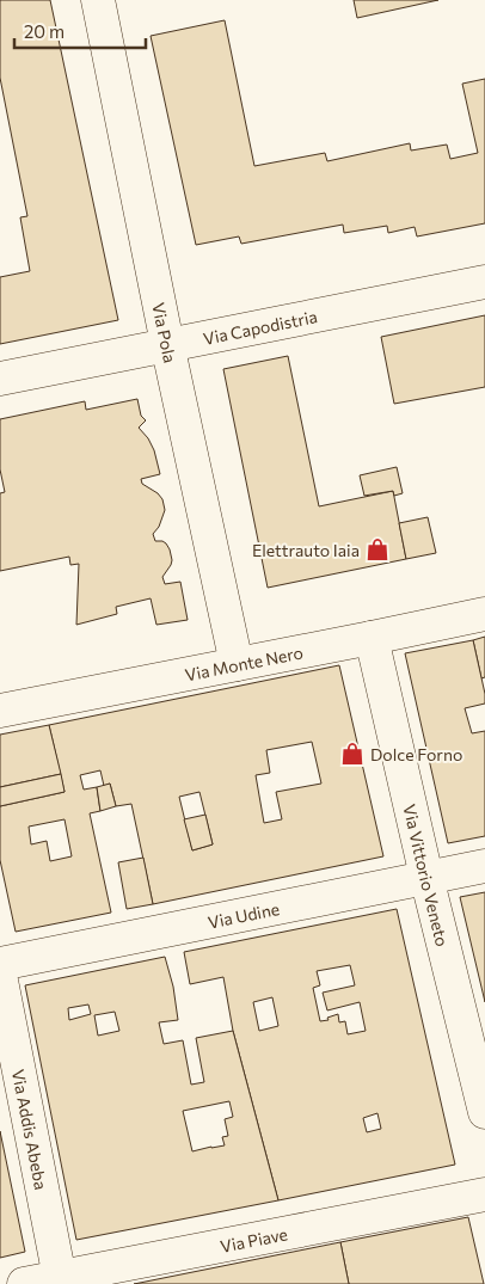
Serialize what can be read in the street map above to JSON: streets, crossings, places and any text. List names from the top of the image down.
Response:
{
  "streets": {
    "street": [
      "Via Capodistria",
      "Via Pola",
      "Via Monte Nero",
      "Via Vittorio Veneto",
      "Via Udine",
      "Via Addis Abeba",
      "Via Piave"
    ]
  },
  "crossings": [
    ["Via Capodistria", "Via Pola"],
    ["Via Pola", "Via Monte Nero"],
    ["Via Monte Nero", "Via Vittorio Veneto"],
    ["Via Vittorio Veneto", "Via Udine"],
    ["Via Addis Abeba", "Via Piave"]
  ],
  "places": {
    "shop": ["Elettrauto Iaia", "Dolce Forno"]
  },
  "scale_bar": "20 m"
}
